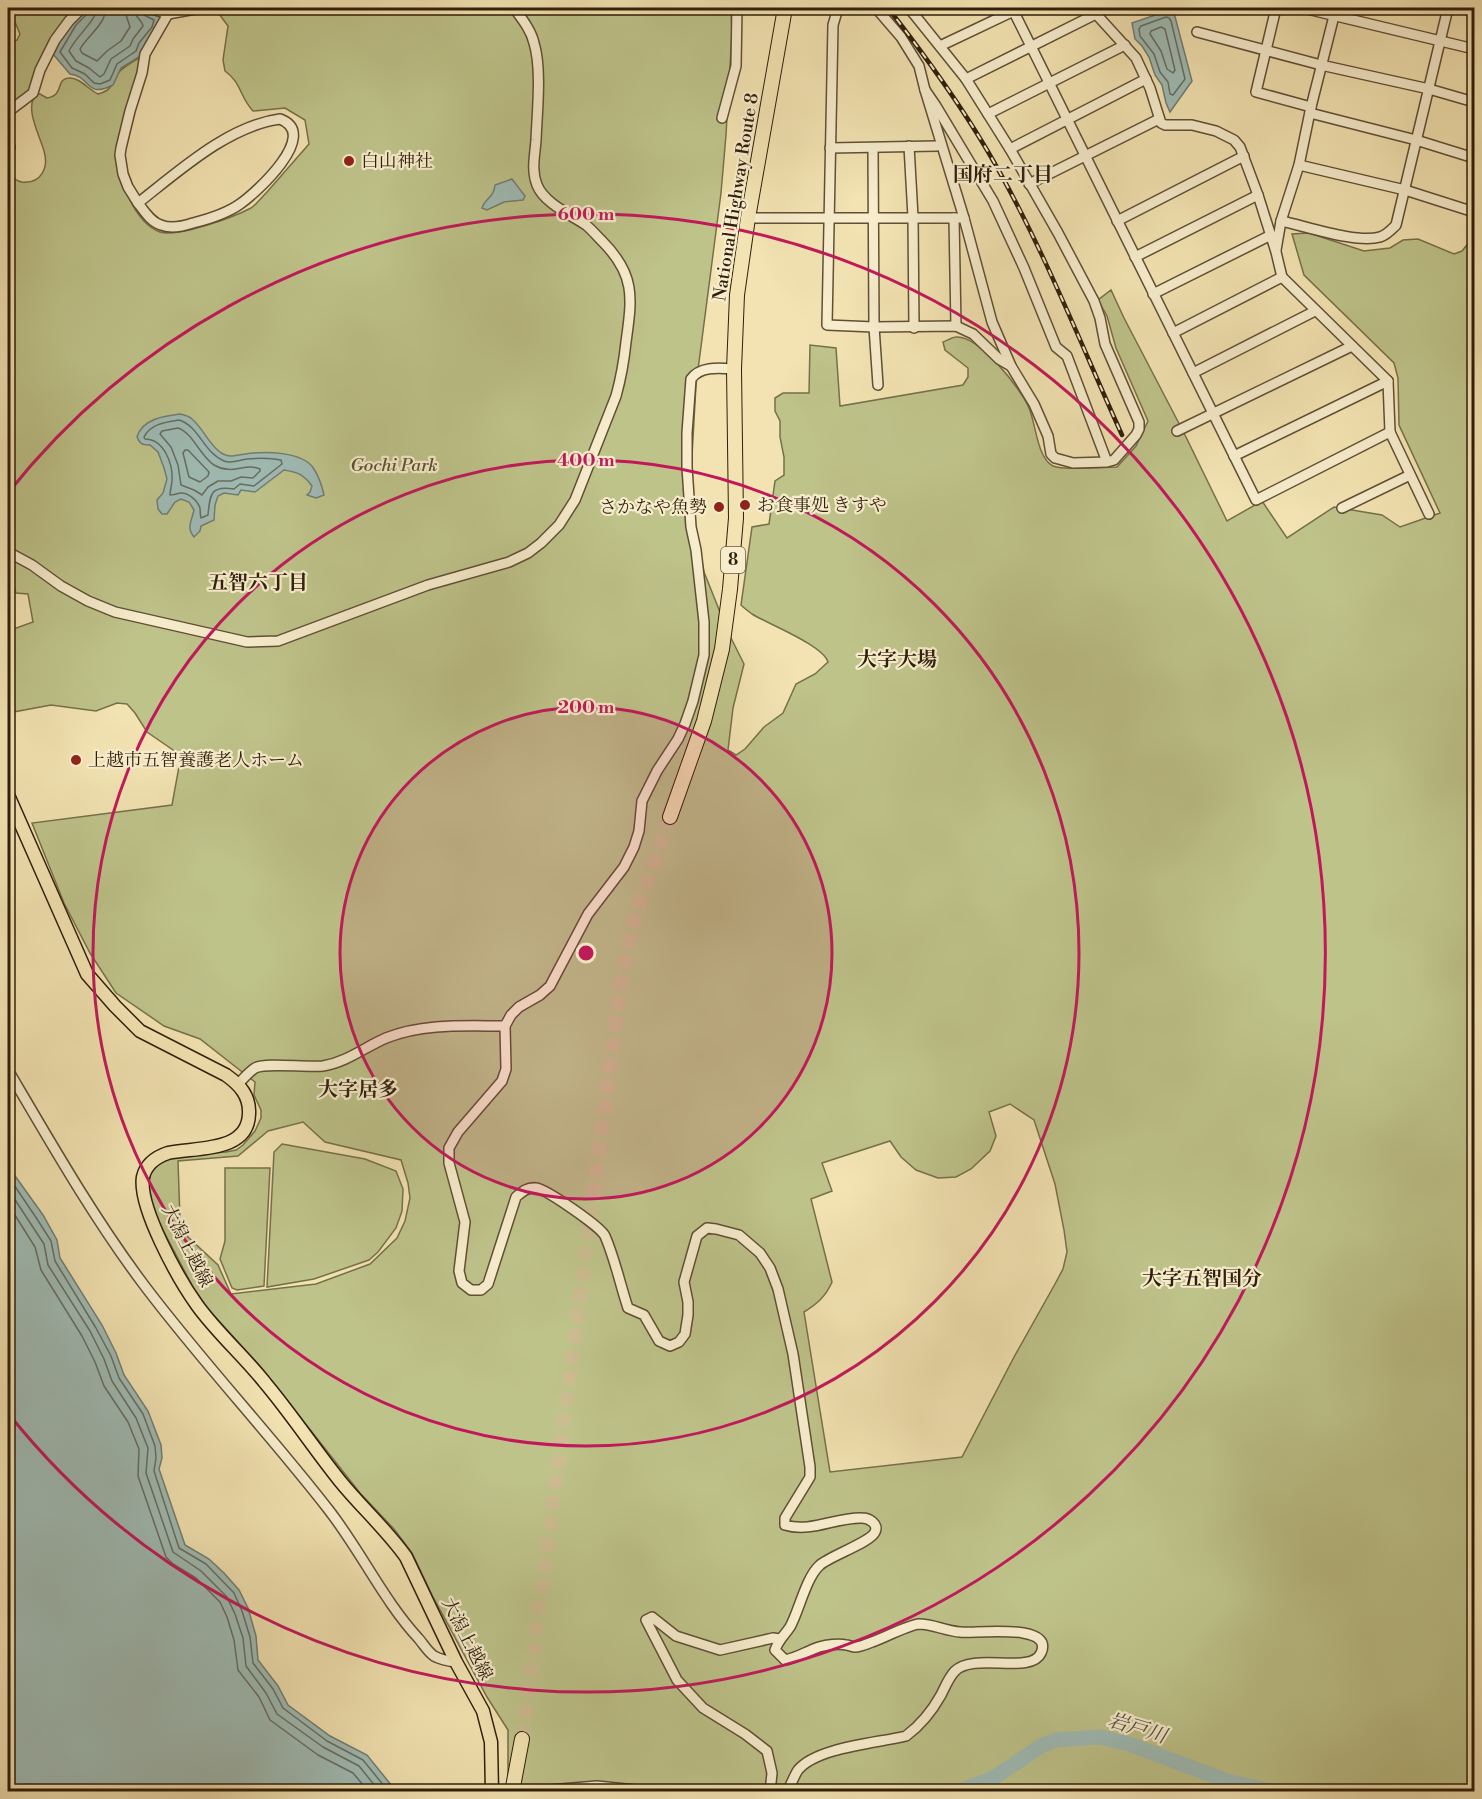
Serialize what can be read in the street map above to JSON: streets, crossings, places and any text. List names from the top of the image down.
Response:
{
  "streets": {
    "highway": ["National Highway Route 8", "8"],
    "main road": ["大潟上越線"]
  },
  "districts": [
    "国府二丁目",
    "五智六丁目",
    "大字大場",
    "大字居多",
    "大字五智国分"
  ],
  "water": ["岩戸川"],
  "parks": ["Gochi Park"],
  "places": [
    "白山神社",
    "お食事処 きすや",
    "さかなや魚勢",
    "上越市五智養護老人ホーム"
  ],
  "rings": ["600 m", "400 m", "200 m"]
}
